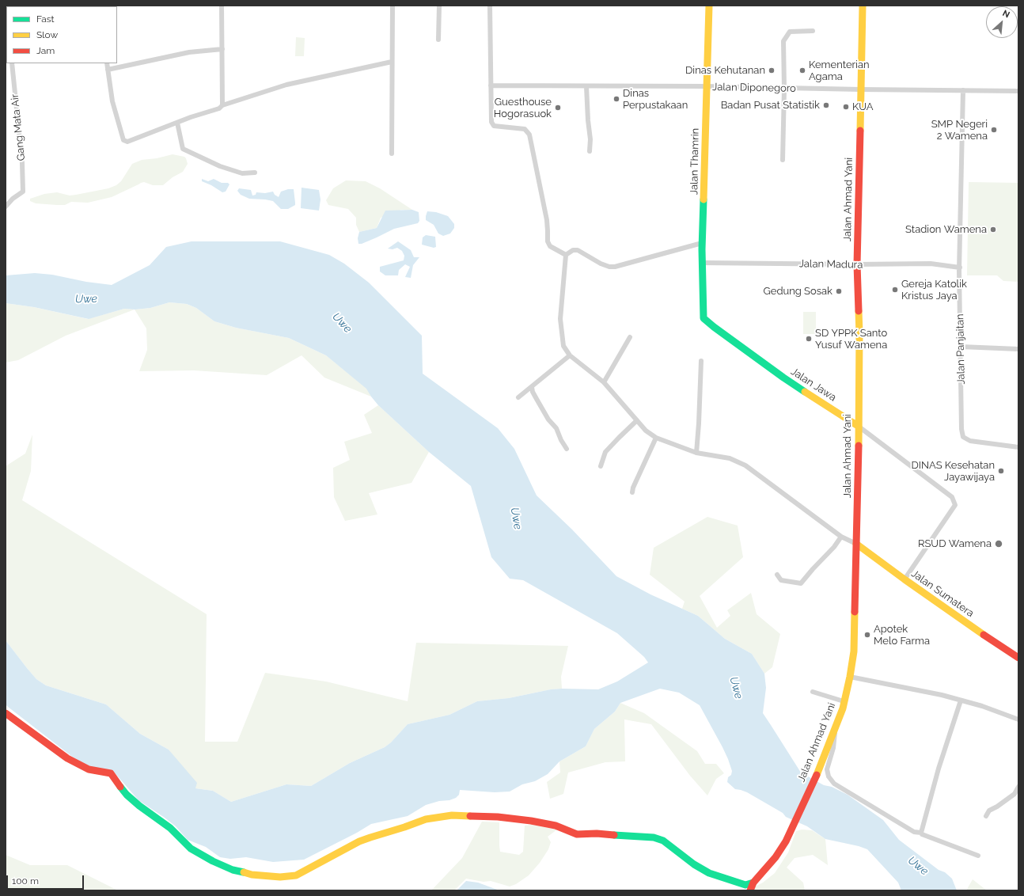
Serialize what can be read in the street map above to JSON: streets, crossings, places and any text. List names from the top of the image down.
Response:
{
  "streets": {
    "street": [
      "Jalan Diponegoro",
      "Gang Mata Air",
      "Jalan Thamrin",
      "Jalan Ahmad Yani",
      "Jalan Madura",
      "Jalan Panjaitan",
      "Jalan Jawa",
      "Jalan Sumatera"
    ]
  },
  "crossings": [
    ["Jalan Diponegoro", "Jalan Thamrin"],
    ["Jalan Diponegoro", "Jalan Ahmad Yani"],
    ["Jalan Diponegoro", "Jalan Panjaitan"],
    ["Jalan Thamrin", "Jalan Madura"],
    ["Jalan Thamrin", "Jalan Jawa"],
    ["Jalan Ahmad Yani", "Jalan Madura"],
    ["Jalan Ahmad Yani", "Jalan Jawa"],
    ["Jalan Ahmad Yani", "Jalan Sumatera"],
    ["Jalan Madura", "Jalan Panjaitan"],
    ["Jalan Jawa", "Jalan Sumatera"]
  ],
  "water": ["Uwe"],
  "places": [
    "Dinas Kehutanan",
    "Kementerian Agama",
    "Dinas Perpustakaan",
    "Badan Pusat Statistik",
    "KUA",
    "Guesthouse Hogorasuok",
    "SMP Negeri 2 Wamena",
    "Stadion Wamena",
    "Gereja Katolik Kristus Jaya",
    "Gedung Sosak",
    "SD YPPK Santo Yusuf Wamena",
    "DINAS Kesehatan Jayawijaya",
    "RSUD Wamena",
    "Apotek Melo Farma"
  ],
  "legend": ["Fast", "Slow", "Jam"],
  "scale_bar": "100 m",
  "north": "top right"
}
